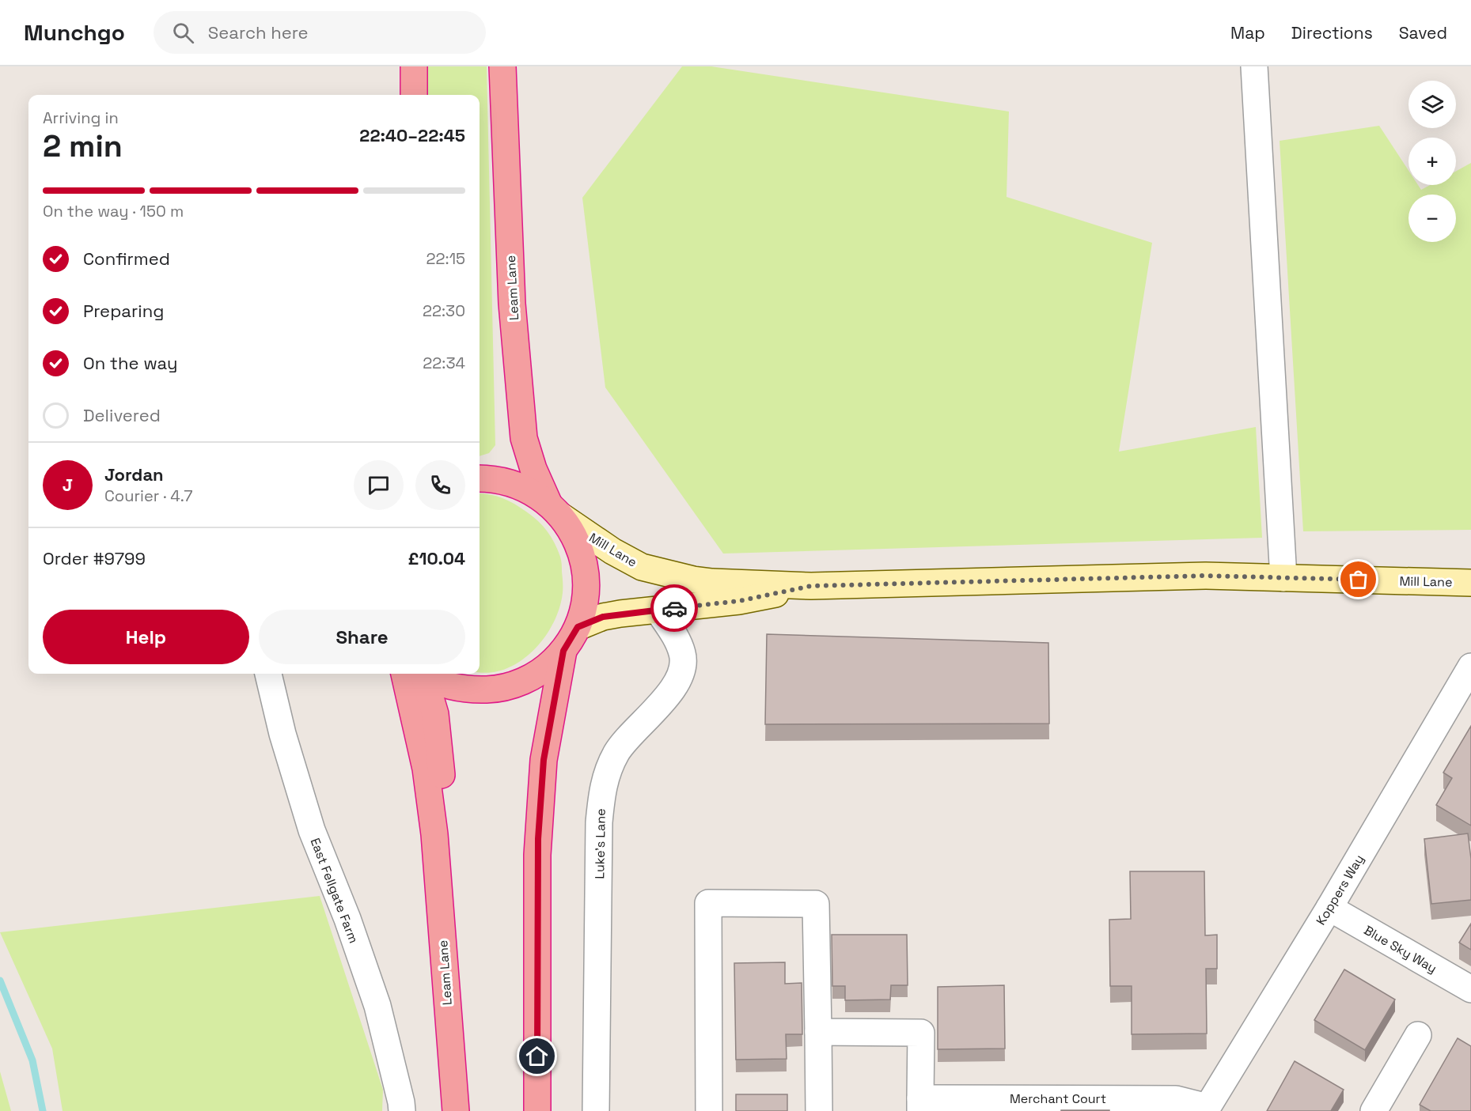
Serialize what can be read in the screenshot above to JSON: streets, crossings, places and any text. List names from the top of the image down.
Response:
{
  "streets": {
    "highway": ["Leam Lane"],
    "main road": ["Mill Lane"],
    "street": [
      "Luke's Lane",
      "Koppers Way",
      "East Fellgate Farm",
      "Blue Sky Way",
      "Merchant Court"
    ]
  },
  "crossings": [
    ["Leam Lane", "Mill Lane"],
    ["Mill Lane", "Luke's Lane"],
    ["Koppers Way", "Blue Sky Way"],
    ["Koppers Way", "Merchant Court"]
  ],
  "page": {
    "header": "Munchgo",
    "search": "Search here",
    "nav": ["Map", "Directions", "Saved"],
    "map_buttons": ["+", "−"],
    "heading": ["2 min", "Arriving in", "22:40–22:45"],
    "panel": [
      "Jordan",
      "Courier · 4.7",
      "Order #9799",
      "£10.04"
    ],
    "bar": "On the way · 150 m",
    "list": [
      ["Confirmed", "22:15"],
      ["Preparing", "22:30"],
      ["On the way", "22:34"],
      "Delivered"
    ],
    "round": "J",
    "buttons": ["Help", "Share"]
  }
}
